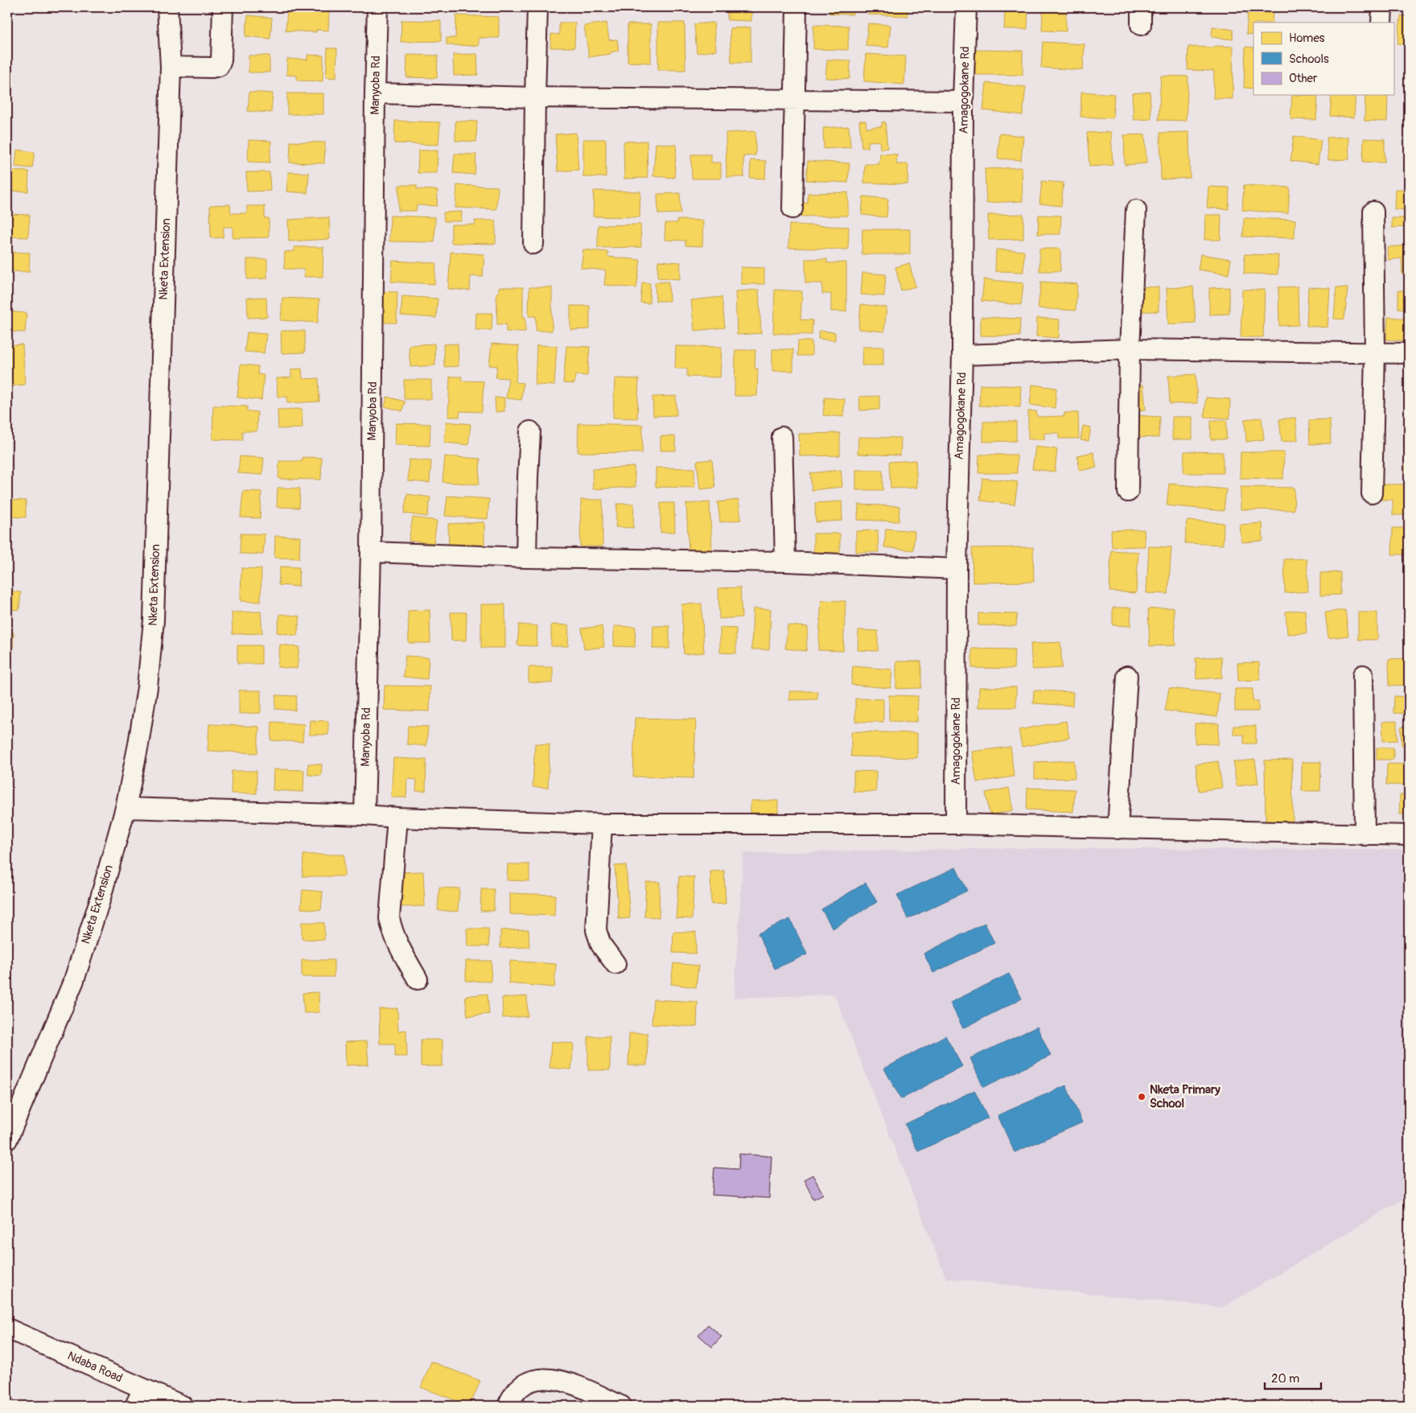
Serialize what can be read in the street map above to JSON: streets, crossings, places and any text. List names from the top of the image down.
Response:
{
  "streets": {
    "street": [
      "Manyoba Rd",
      "Amagogokane Rd",
      "Nketa Extension",
      "Ndaba Road"
    ]
  },
  "places": ["Nketa Primary School"],
  "legend": ["Homes", "Schools", "Other"],
  "scale_bar": "20 m"
}
